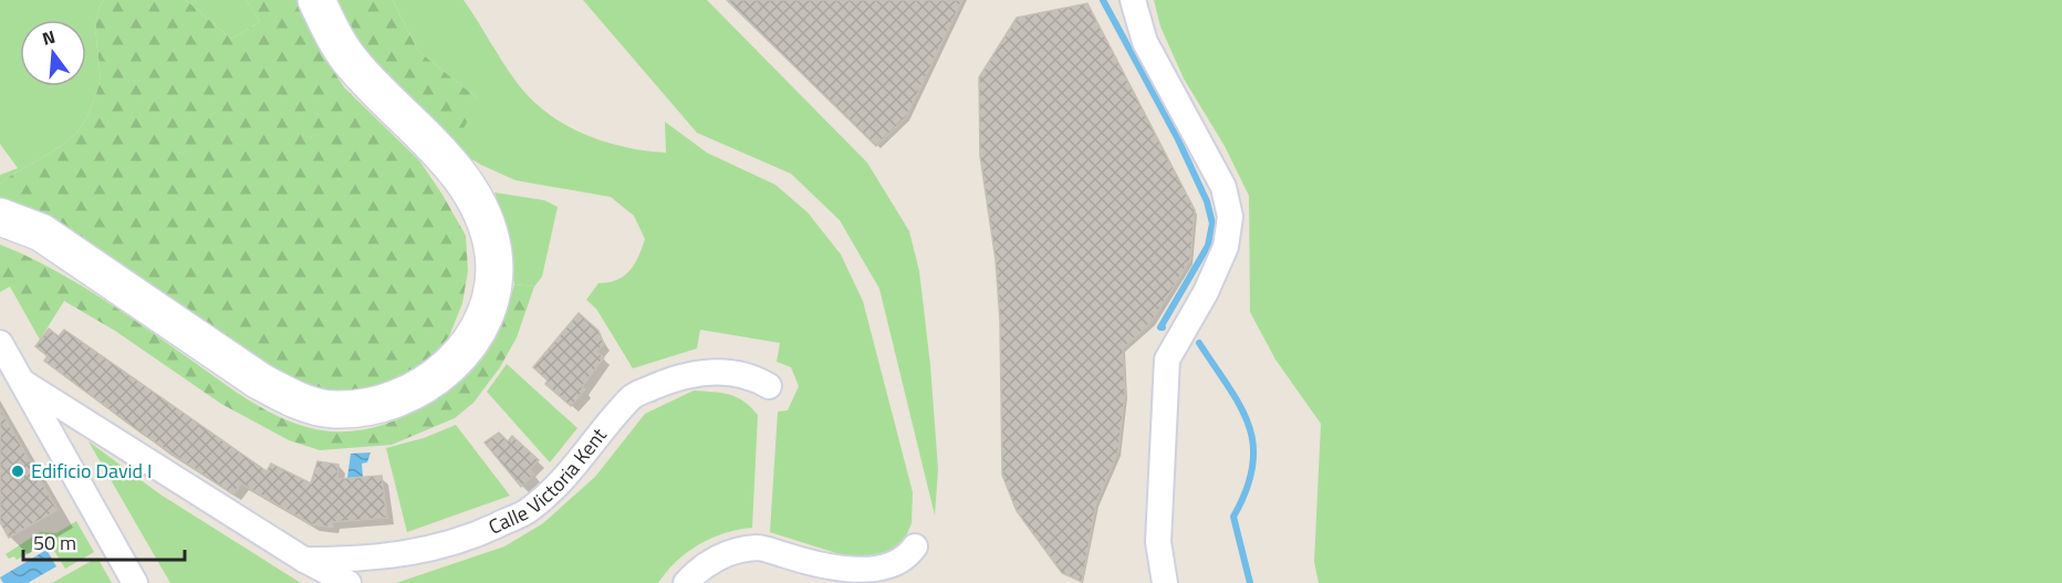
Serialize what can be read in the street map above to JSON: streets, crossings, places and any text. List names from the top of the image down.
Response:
{
  "streets": {
    "street": ["Calle Victoria Kent"]
  },
  "places": ["Edificio David I"],
  "scale_bar": "50 m",
  "north": "top"
}
